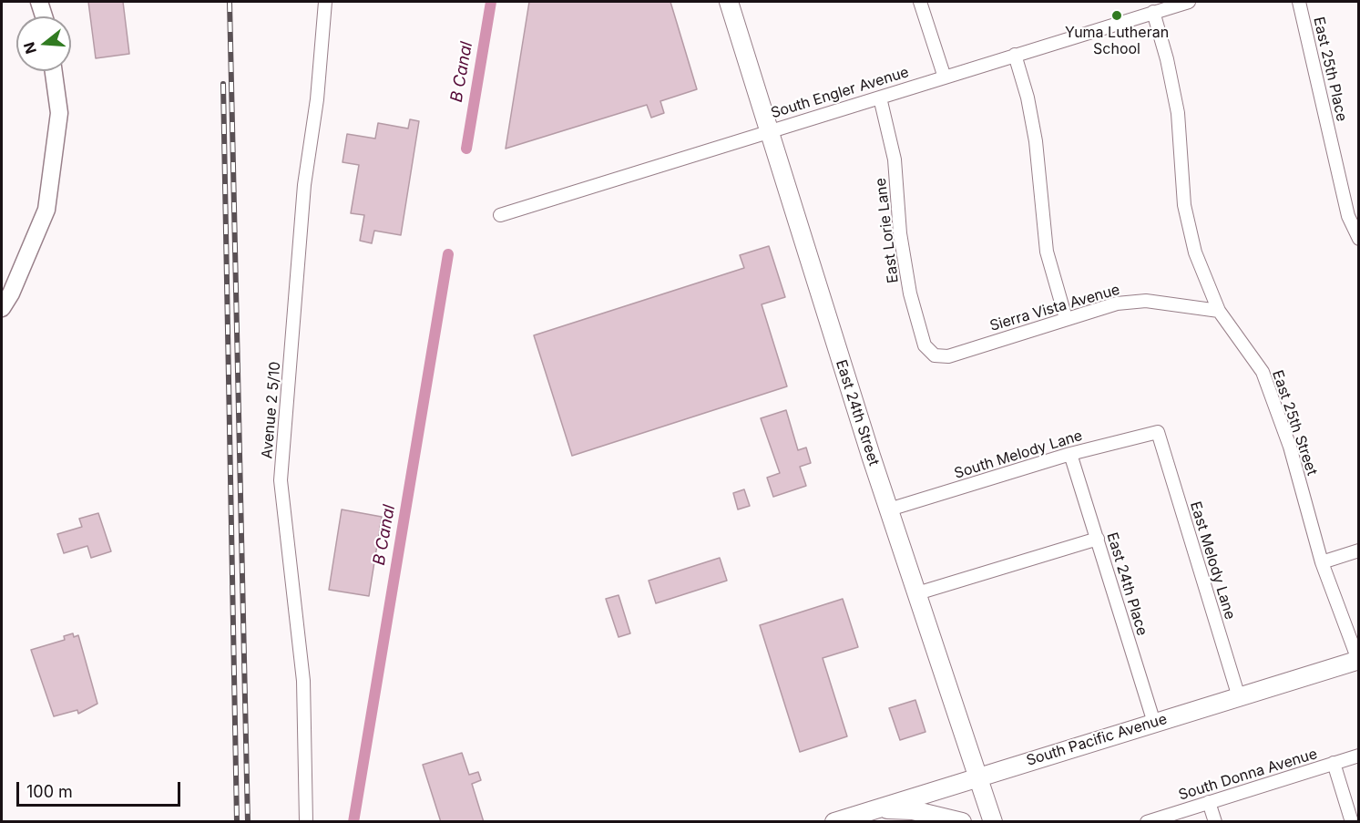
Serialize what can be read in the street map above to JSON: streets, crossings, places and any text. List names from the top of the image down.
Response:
{
  "streets": {
    "main road": ["East 24th Street", "South Pacific Avenue"],
    "street": [
      "East 25th Place",
      "South Engler Avenue",
      "East Lorie Lane",
      "Sierra Vista Avenue",
      "Avenue 2 5/10",
      "East 25th Street",
      "South Melody Lane",
      "East Melody Lane",
      "East 24th Place",
      "South Donna Avenue"
    ]
  },
  "crossings": [
    ["South Engler Avenue", "East Lorie Lane"],
    ["South Engler Avenue", "East 24th Street"],
    ["South Engler Avenue", "East 25th Street"],
    ["East Lorie Lane", "Sierra Vista Avenue"],
    ["Sierra Vista Avenue", "East 25th Street"],
    ["East 24th Street", "South Melody Lane"],
    ["East 24th Street", "South Pacific Avenue"],
    ["East 25th Street", "South Pacific Avenue"],
    ["South Melody Lane", "East Melody Lane"],
    ["South Melody Lane", "East 24th Place"],
    ["East Melody Lane", "South Pacific Avenue"],
    ["East 24th Place", "South Pacific Avenue"]
  ],
  "water": ["B Canal"],
  "places": ["Yuma Lutheran School"],
  "scale_bar": "100 m",
  "north": "left"
}
